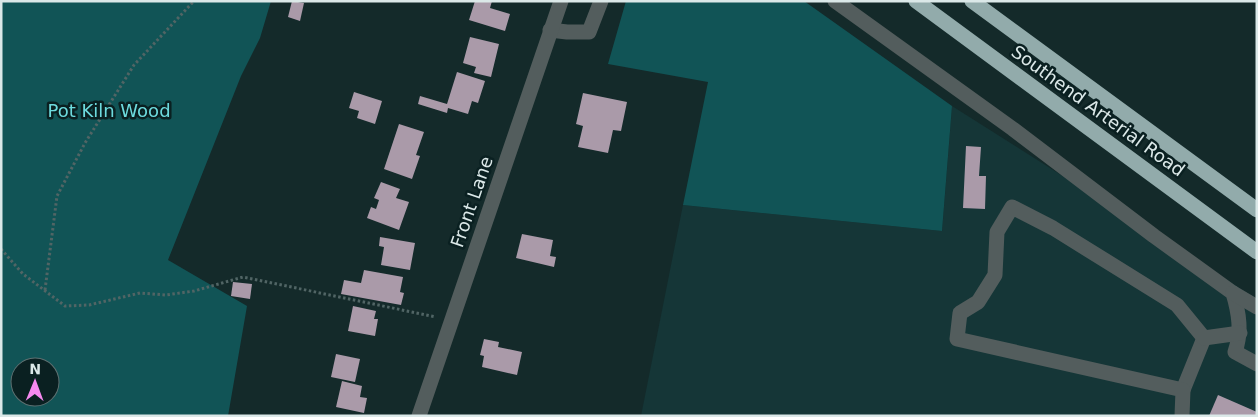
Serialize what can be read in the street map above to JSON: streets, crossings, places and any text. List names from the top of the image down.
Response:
{
  "streets": {
    "highway": ["Southend Arterial Road"],
    "street": ["Front Lane"]
  },
  "parks": ["Pot Kiln Wood"],
  "north": "top"
}
